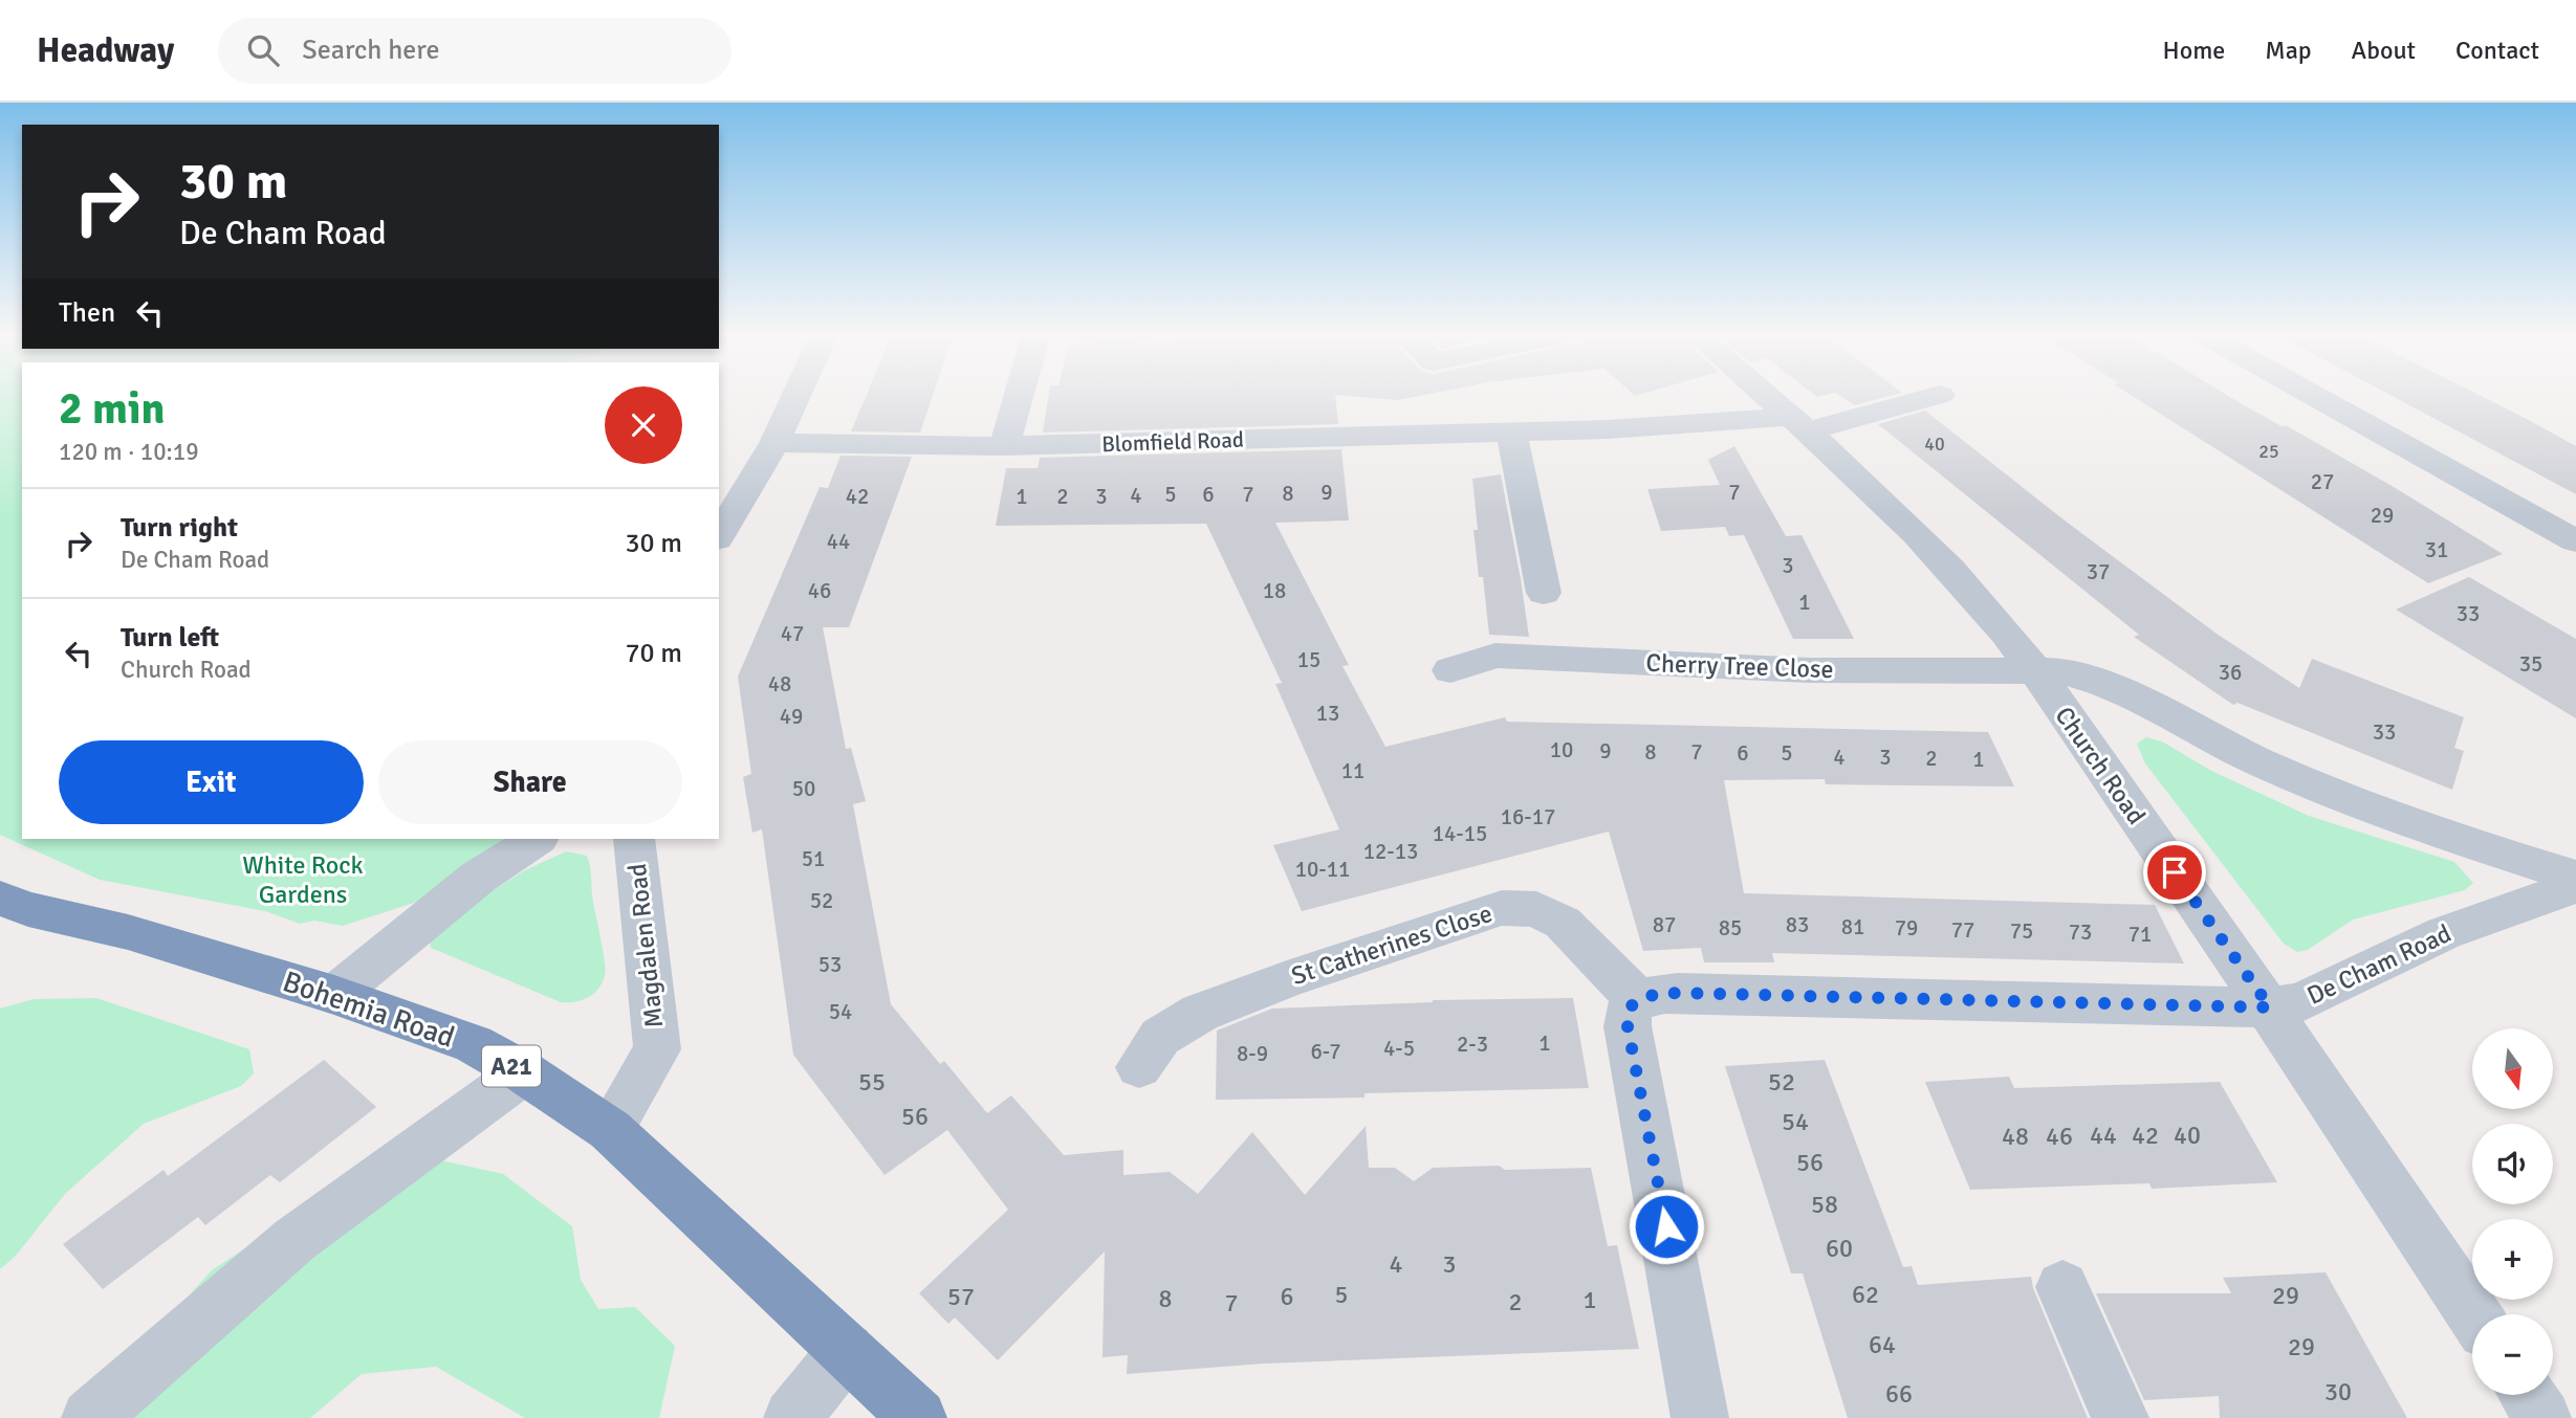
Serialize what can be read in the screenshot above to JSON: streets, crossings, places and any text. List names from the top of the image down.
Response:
{
  "streets": {
    "highway": ["Bohemia Road", "A21"],
    "street": [
      "Blomfield Road",
      "Cherry Tree Close",
      "Church Road",
      "St Catherines Close",
      "Magdalen Road",
      "De Cham Road"
    ]
  },
  "crossings": [
    ["Blomfield Road", "Church Road"],
    ["Cherry Tree Close", "Church Road"],
    ["Church Road", "De Cham Road"],
    ["St Catherines Close", "De Cham Road"],
    ["Magdalen Road", "Bohemia Road"]
  ],
  "parks": ["White Rock Gardens"],
  "house_numbers": [
    "40",
    "25",
    "27",
    "9",
    "7",
    "8",
    "5",
    "6",
    "7",
    "4",
    "42",
    "1",
    "2",
    "3",
    "29",
    "44",
    "31",
    "3",
    "37",
    "46",
    "18",
    "1",
    "33",
    "47",
    "15",
    "35",
    "36",
    "48",
    "13",
    "49",
    "33",
    "10",
    "9",
    "8",
    "7",
    "6",
    "5",
    "4",
    "3",
    "2",
    "1",
    "11",
    "50",
    "16-17",
    "14-15",
    "12-13",
    "51",
    "10-11",
    "52",
    "87",
    "83",
    "81",
    "85",
    "79",
    "77",
    "75",
    "73",
    "71",
    "53",
    "54",
    "1",
    "2-3",
    "4-5",
    "6-7",
    "8-9",
    "55",
    "52",
    "56",
    "54",
    "44",
    "42",
    "40",
    "48",
    "46",
    "56",
    "58",
    "60",
    "4",
    "3",
    "5",
    "62",
    "29",
    "57",
    "6",
    "8",
    "1",
    "2",
    "7",
    "64",
    "29",
    "30",
    "66"
  ],
  "north": "bottom",
  "page": {
    "header": "Headway",
    "search": "Search here",
    "nav": [
      "Home",
      "Map",
      "About",
      "Contact"
    ],
    "turn": ["30 m", "De Cham Road"],
    "then": "Then",
    "heading": ["2 min", "120 m · 10:19"],
    "list": [
      {
        "name": "Turn right",
        "note": "De Cham Road",
        "value": "30 m"
      },
      {
        "name": "Turn left",
        "note": "Church Road",
        "value": "70 m"
      }
    ],
    "buttons": ["Exit", "Share"],
    "map_buttons": ["+", "−"]
  }
}
